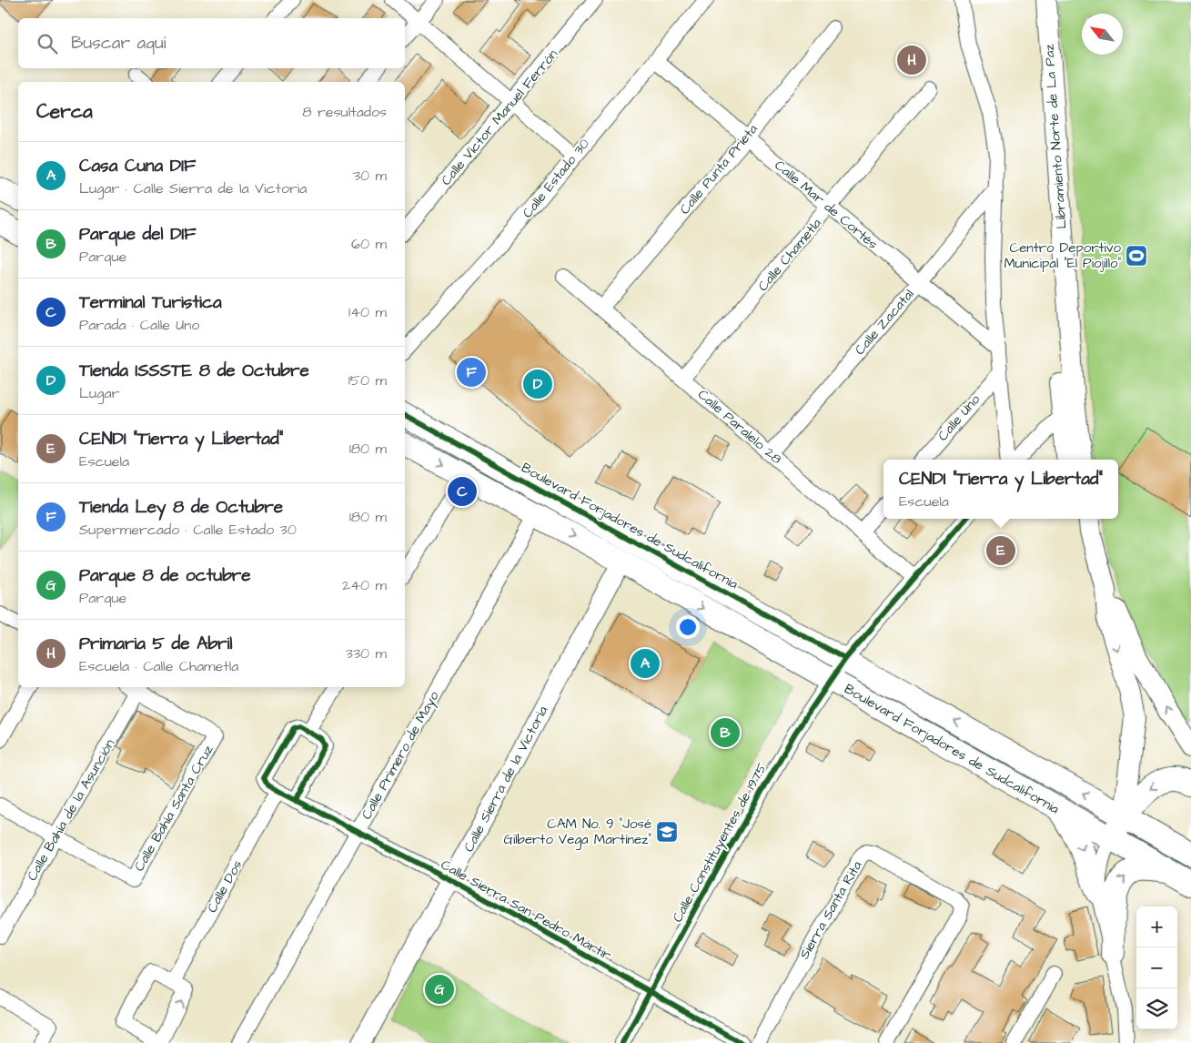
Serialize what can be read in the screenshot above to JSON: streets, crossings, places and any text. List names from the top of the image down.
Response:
{
  "streets": {
    "highway": ["Boulevard Forjadores de Sudcalifornia"],
    "main road": ["Libramiento Norte de La Paz"],
    "street": [
      "Calle Víctor Manuel Ferrón",
      "Calle Punta Prieta",
      "Calle Estado 30",
      "Calle Mar de Cortés",
      "Calle Chametla",
      "Calle Zacatal",
      "Calle Uno",
      "Calle Paralelo 28",
      "Calle Primero de Mayo",
      "Calle Sierra de la Victoria",
      "Calle Bahía Santa Cruz",
      "Calle Bahía de la Asunción",
      "Calle Constituyentes de 1975",
      "Calle Dos",
      "Calle Sierra San Pedro Mártir",
      "Sierra Santa Rita"
    ]
  },
  "crossings": [
    ["Calle Punta Prieta", "Calle Mar de Cortés"],
    ["Calle Punta Prieta", "Calle Paralelo 28"],
    ["Calle Estado 30", "Calle Mar de Cortés"],
    ["Calle Mar de Cortés", "Calle Chametla"],
    ["Calle Mar de Cortés", "Calle Zacatal"],
    ["Calle Chametla", "Calle Paralelo 28"],
    ["Calle Zacatal", "Calle Paralelo 28"],
    ["Boulevard Forjadores de Sudcalifornia", "Calle Primero de Mayo"],
    ["Boulevard Forjadores de Sudcalifornia", "Calle Sierra de la Victoria"],
    ["Boulevard Forjadores de Sudcalifornia", "Calle Constituyentes de 1975"],
    ["Calle Primero de Mayo", "Calle Sierra San Pedro Mártir"],
    ["Calle Sierra de la Victoria", "Calle Sierra San Pedro Mártir"],
    ["Calle Bahía Santa Cruz", "Calle Bahía de la Asunción"],
    ["Calle Constituyentes de 1975", "Calle Sierra San Pedro Mártir"],
    ["Calle Dos", "Calle Sierra San Pedro Mártir"]
  ],
  "places": {
    "sports": ["Centro Deportivo Municipal \"El Piojillo\""],
    "school or university": ["CAM No. 9 \"José Gilberto Vega Martínez\""]
  },
  "north": "top left",
  "page": {
    "search": "Buscar aquí",
    "pins": [
      "H",
      "F",
      "D",
      "C",
      "E",
      "A",
      "B",
      "G"
    ],
    "heading": ["Cerca", "8 resultados"],
    "list": [
      {
        "mark": "A",
        "name": "Casa Cuna DIF",
        "note": "Lugar · Calle Sierra de la Victoria",
        "value": "30 m"
      },
      {
        "mark": "B",
        "name": "Parque del DIF",
        "note": "Parque",
        "value": "60 m"
      },
      {
        "mark": "C",
        "name": "Terminal Turistica",
        "note": "Parada · Calle Uno",
        "value": "140 m"
      },
      {
        "mark": "D",
        "name": "Tienda ISSSTE 8 de Octubre",
        "note": "Lugar",
        "value": "150 m"
      },
      {
        "mark": "E",
        "name": "CENDI \"Tierra y Libertad\"",
        "note": "Escuela",
        "value": "180 m"
      },
      {
        "mark": "F",
        "name": "Tienda Ley 8 de Octubre",
        "note": "Supermercado · Calle Estado 30",
        "value": "180 m"
      },
      {
        "mark": "G",
        "name": "Parque 8 de octubre",
        "note": "Parque",
        "value": "240 m"
      },
      {
        "mark": "H",
        "name": "Primaria 5 de Abril",
        "note": "Escuela · Calle Chametla",
        "value": "330 m"
      }
    ],
    "popup": ["CENDI \"Tierra y Libertad\"", "Escuela"],
    "map_buttons": ["+", "−"]
  }
}
